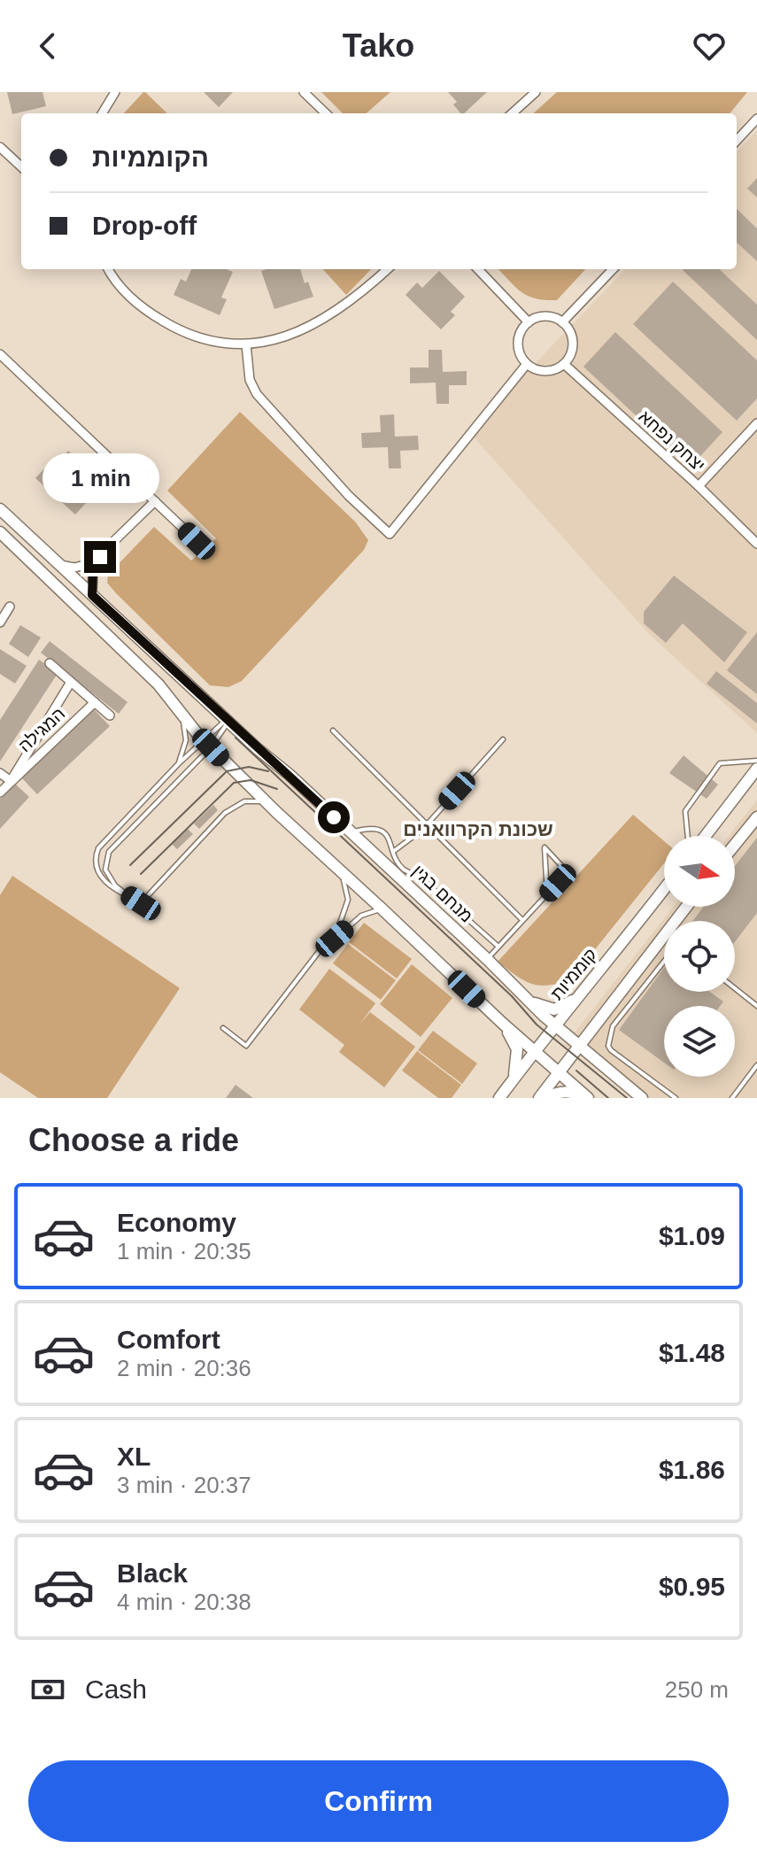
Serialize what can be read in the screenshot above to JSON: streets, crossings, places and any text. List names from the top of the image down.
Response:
{
  "streets": {
    "street": [
      "יצחק נפחא",
      "המגילה",
      "מנחם בגין",
      "קוממיות"
    ]
  },
  "crossings": [
    ["מנחם בגין", "קוממיות"]
  ],
  "districts": ["שכונת הקרוואנים"],
  "north": "right",
  "page": {
    "header": "Tako",
    "banner": ["הקוממיות", "Drop-off"],
    "bubble": "1 min",
    "heading": "Choose a ride",
    "list": [
      {
        "name": "Economy",
        "note": "1 min · 20:35",
        "value": "$1.09"
      },
      {
        "name": "Comfort",
        "note": "2 min · 20:36",
        "value": "$1.48"
      },
      {
        "name": "XL",
        "note": "3 min · 20:37",
        "value": "$1.86"
      },
      {
        "name": "Black",
        "note": "4 min · 20:38",
        "value": "$0.95"
      }
    ],
    "pay": ["Cash", "250 m"],
    "buttons": "Confirm"
  }
}
